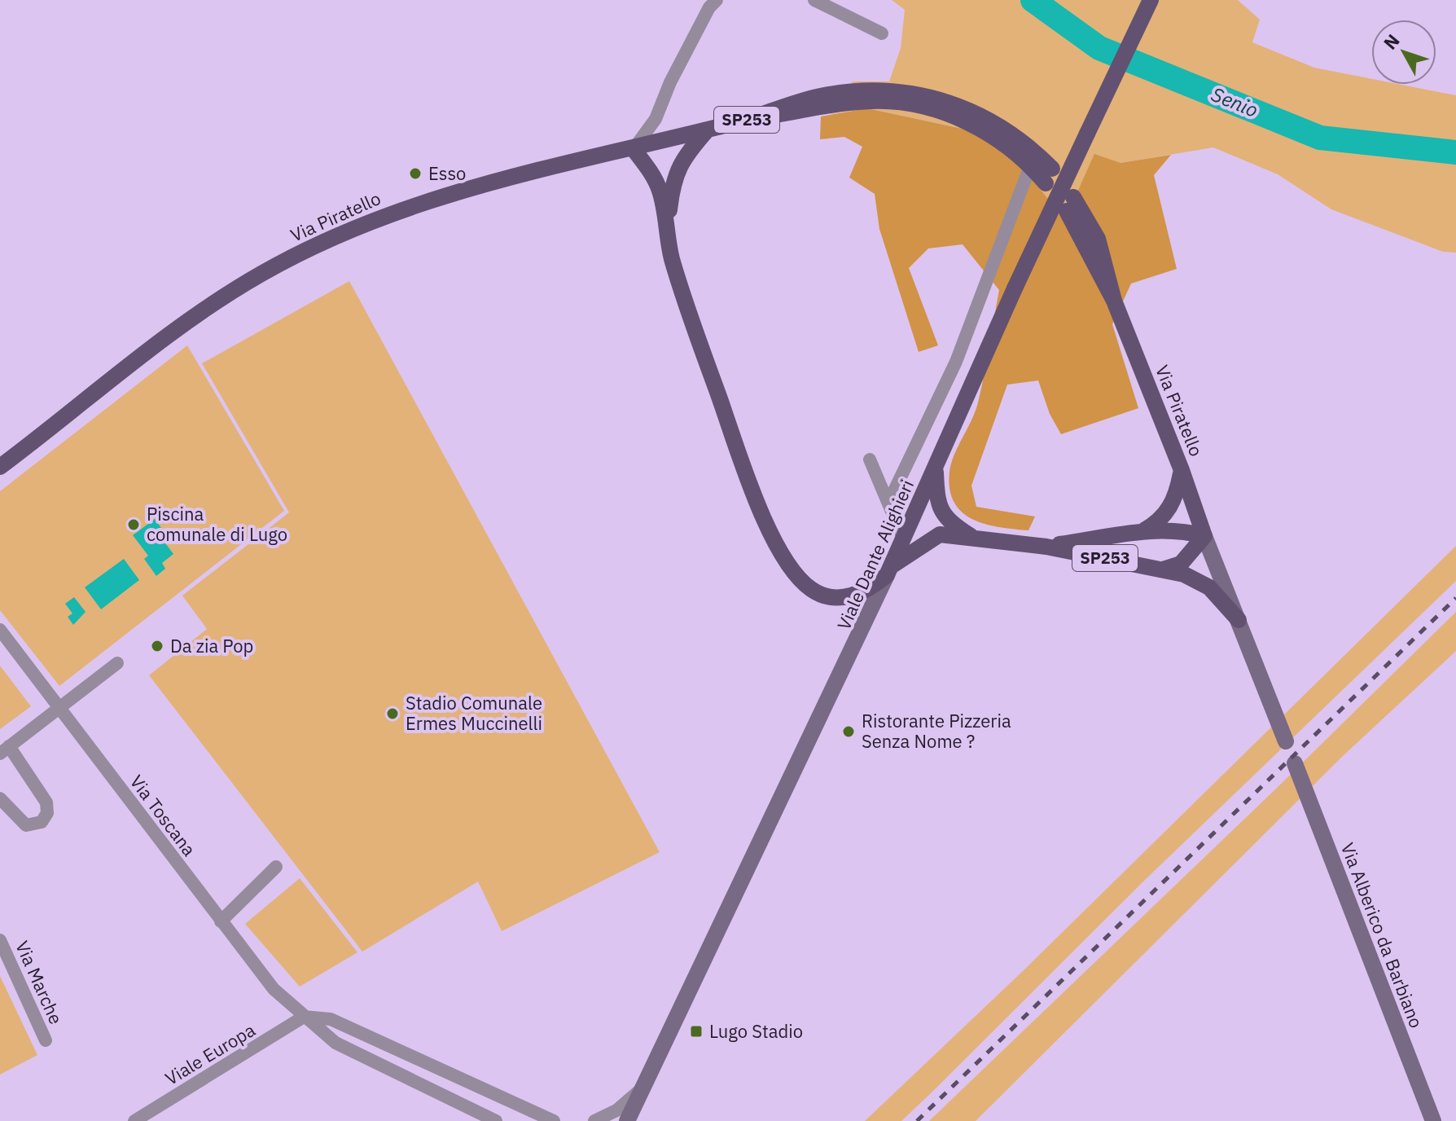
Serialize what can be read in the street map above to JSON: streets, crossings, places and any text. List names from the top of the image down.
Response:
{
  "streets": {
    "main road": [
      "SP253",
      "Via Piratello",
      "Viale Dante Alighieri",
      "Via Alberico da Barbiano"
    ],
    "street": ["Via Toscana", "Via Marche", "Viale Europa"]
  },
  "crossings": [
    ["SP253", "Via Piratello"],
    ["SP253", "Viale Dante Alighieri"],
    ["Via Toscana", "Viale Europa"]
  ],
  "water": ["Senio"],
  "places": {
    "other": [
      "Esso",
      "Piscina comunale di Lugo",
      "Da zia Pop",
      "Stadio Comunale Ermes Muccinelli",
      "Ristorante Pizzeria Senza Nome ?"
    ],
    "transit": ["Lugo Stadio"]
  },
  "north": "top left"
}
